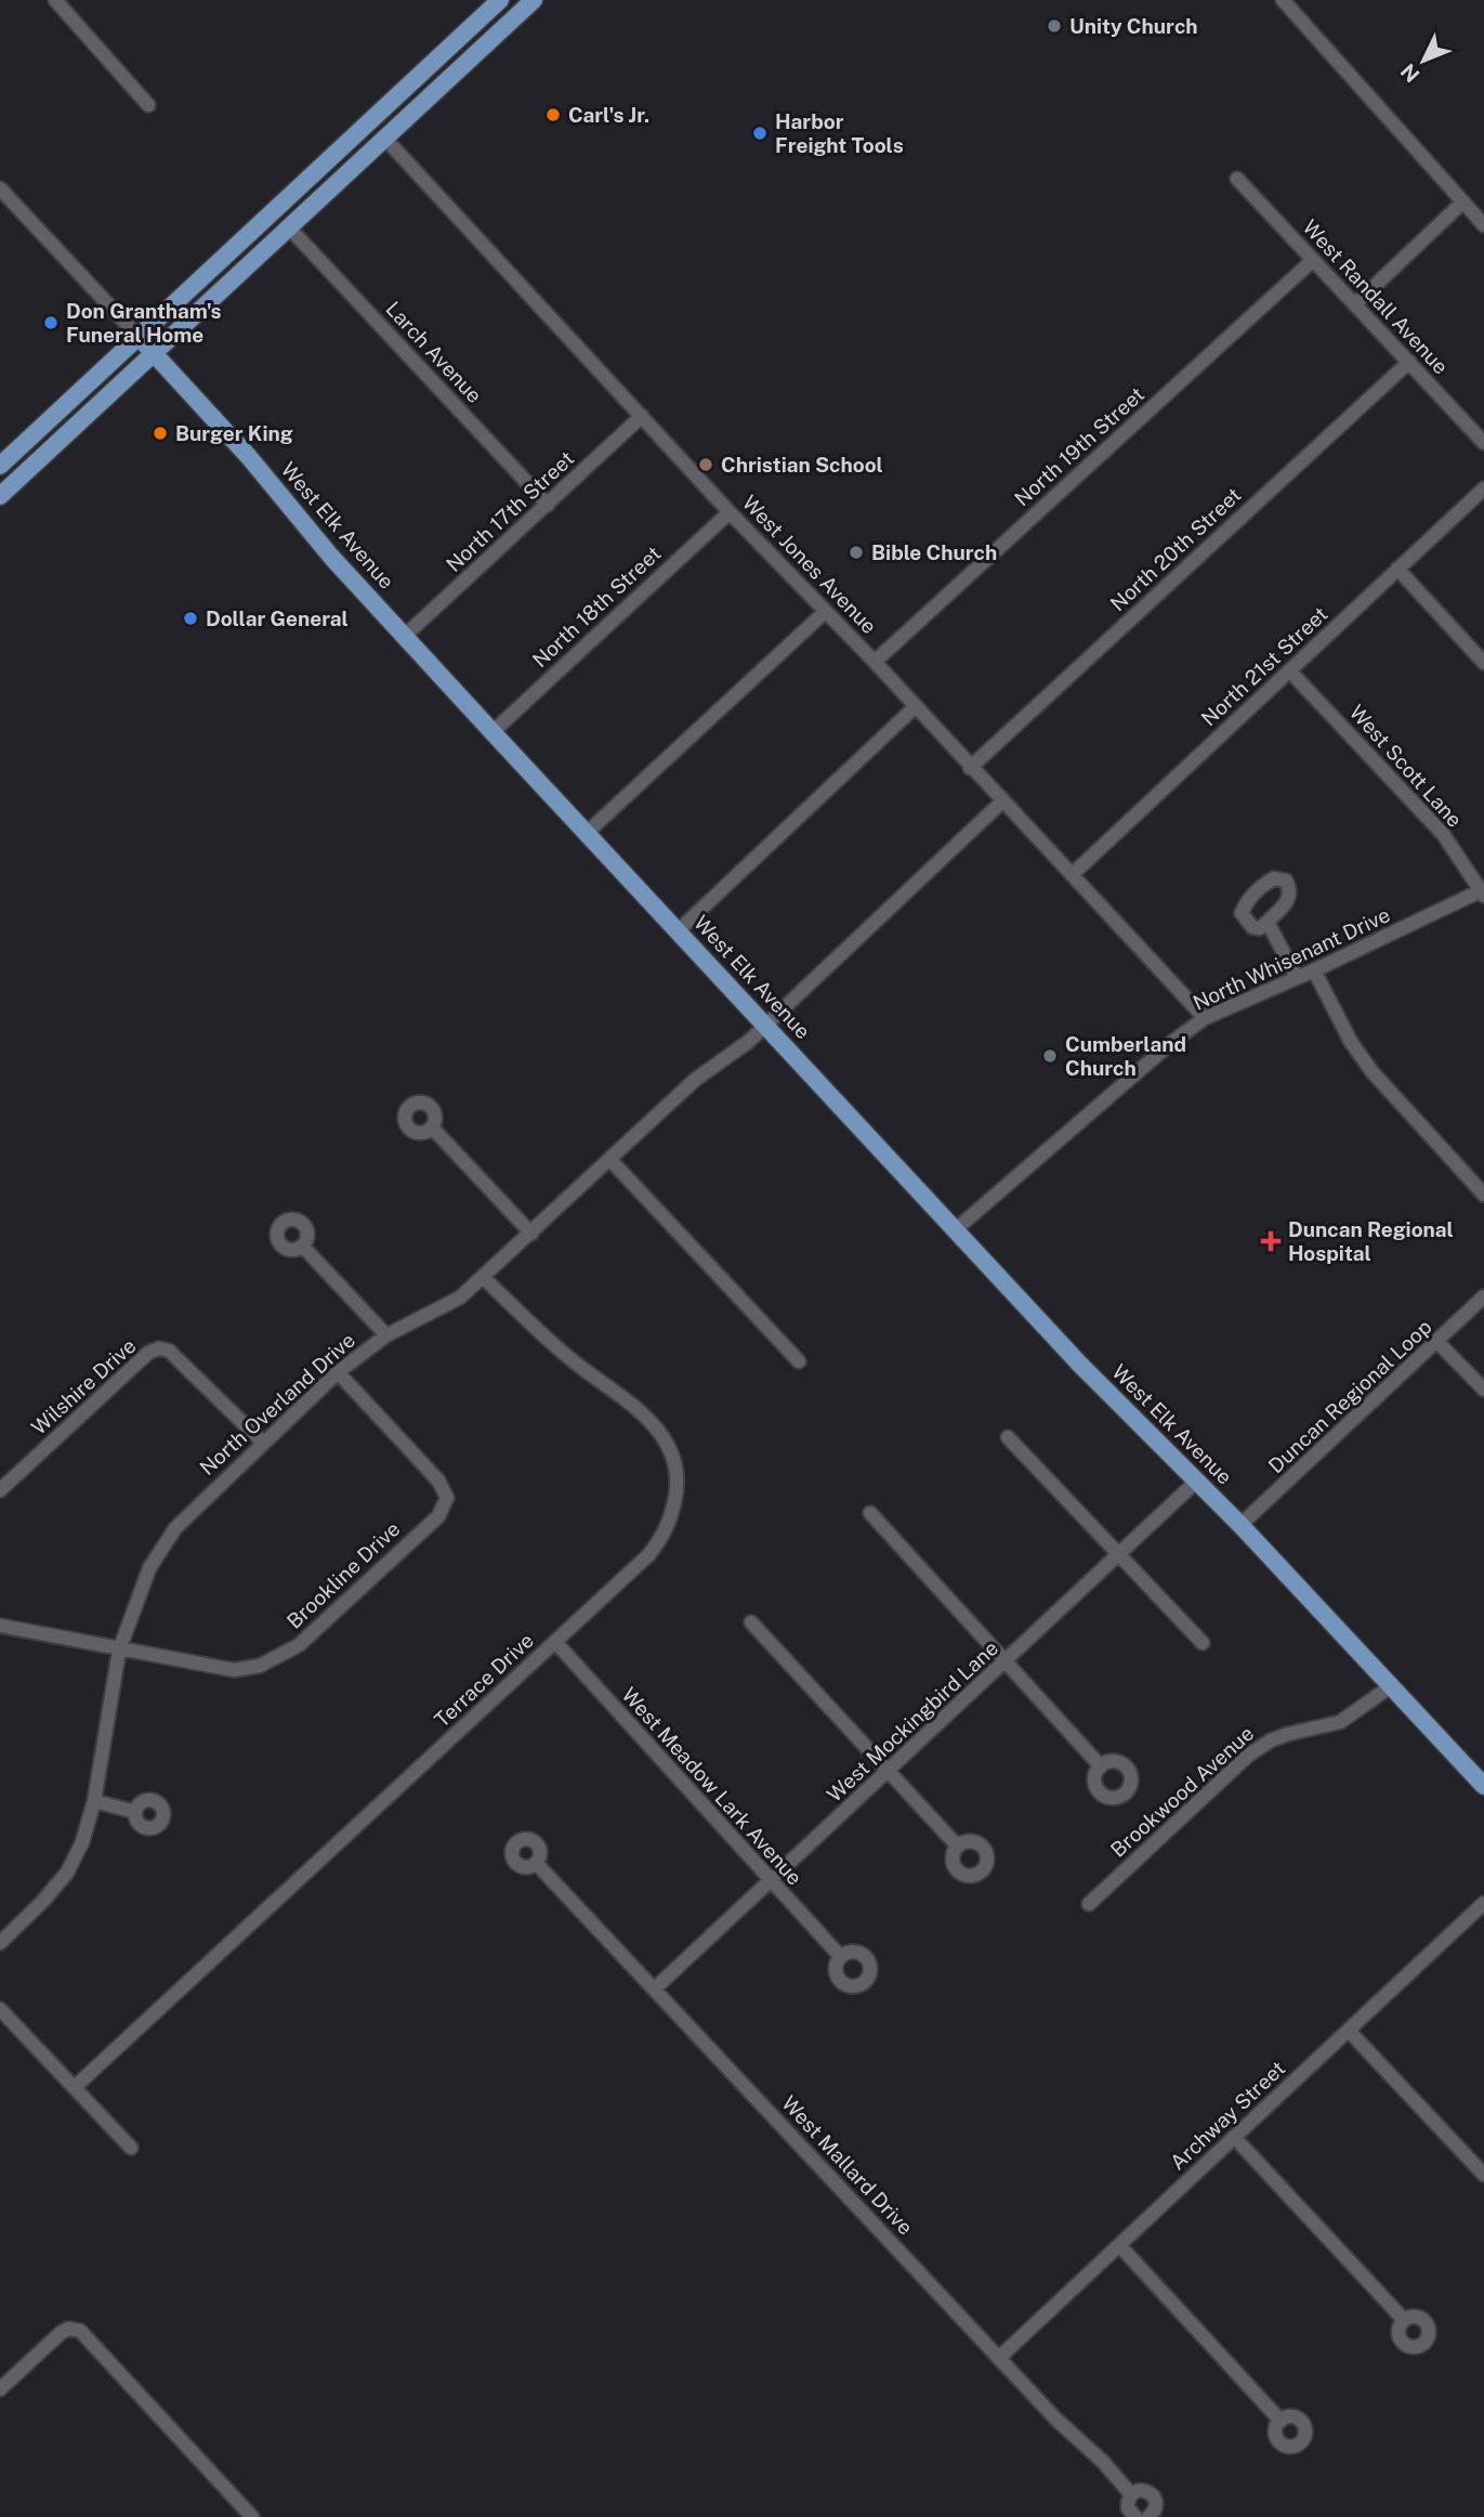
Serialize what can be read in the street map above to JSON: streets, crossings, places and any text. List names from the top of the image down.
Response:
{
  "streets": {
    "main road": ["West Elk Avenue"],
    "street": [
      "West Randall Avenue",
      "Larch Avenue",
      "North 19th Street",
      "North 17th Street",
      "North 20th Street",
      "West Jones Avenue",
      "North 18th Street",
      "North 21st Street",
      "West Scott Lane",
      "North Whisenant Drive",
      "Wilshire Drive",
      "Duncan Regional Loop",
      "North Overland Drive",
      "Brookline Drive",
      "Terrace Drive",
      "West Mockingbird Lane",
      "West Meadow Lark Avenue",
      "Brookwood Avenue",
      "Archway Street",
      "West Mallard Drive"
    ]
  },
  "crossings": [
    ["West Randall Avenue", "North 19th Street"],
    ["West Randall Avenue", "North 20th Street"],
    ["Larch Avenue", "North 17th Street"],
    ["North 19th Street", "West Jones Avenue"],
    ["North 17th Street", "West Elk Avenue"],
    ["North 17th Street", "West Jones Avenue"],
    ["West Elk Avenue", "North 18th Street"],
    ["West Elk Avenue", "North Whisenant Drive"],
    ["West Elk Avenue", "Duncan Regional Loop"],
    ["West Elk Avenue", "North Overland Drive"],
    ["West Elk Avenue", "West Mockingbird Lane"],
    ["West Elk Avenue", "Brookwood Avenue"],
    ["North 20th Street", "West Jones Avenue"],
    ["West Jones Avenue", "North 18th Street"],
    ["West Jones Avenue", "North 21st Street"],
    ["West Jones Avenue", "North Whisenant Drive"],
    ["North 21st Street", "West Scott Lane"],
    ["West Scott Lane", "North Whisenant Drive"],
    ["Wilshire Drive", "North Overland Drive"],
    ["North Overland Drive", "Brookline Drive"],
    ["North Overland Drive", "Terrace Drive"],
    ["Terrace Drive", "West Meadow Lark Avenue"],
    ["West Mockingbird Lane", "West Meadow Lark Avenue"],
    ["West Mockingbird Lane", "West Mallard Drive"],
    ["Archway Street", "West Mallard Drive"]
  ],
  "places": {
    "other": [
      "Unity Church",
      "Carl's Jr.",
      "Harbor Freight Tools",
      "Don Grantham's Funeral Home",
      "Burger King",
      "Christian School",
      "Bible Church",
      "Dollar General",
      "Cumberland Church"
    ],
    "health": ["Duncan Regional Hospital"]
  },
  "north": "bottom left"
}
